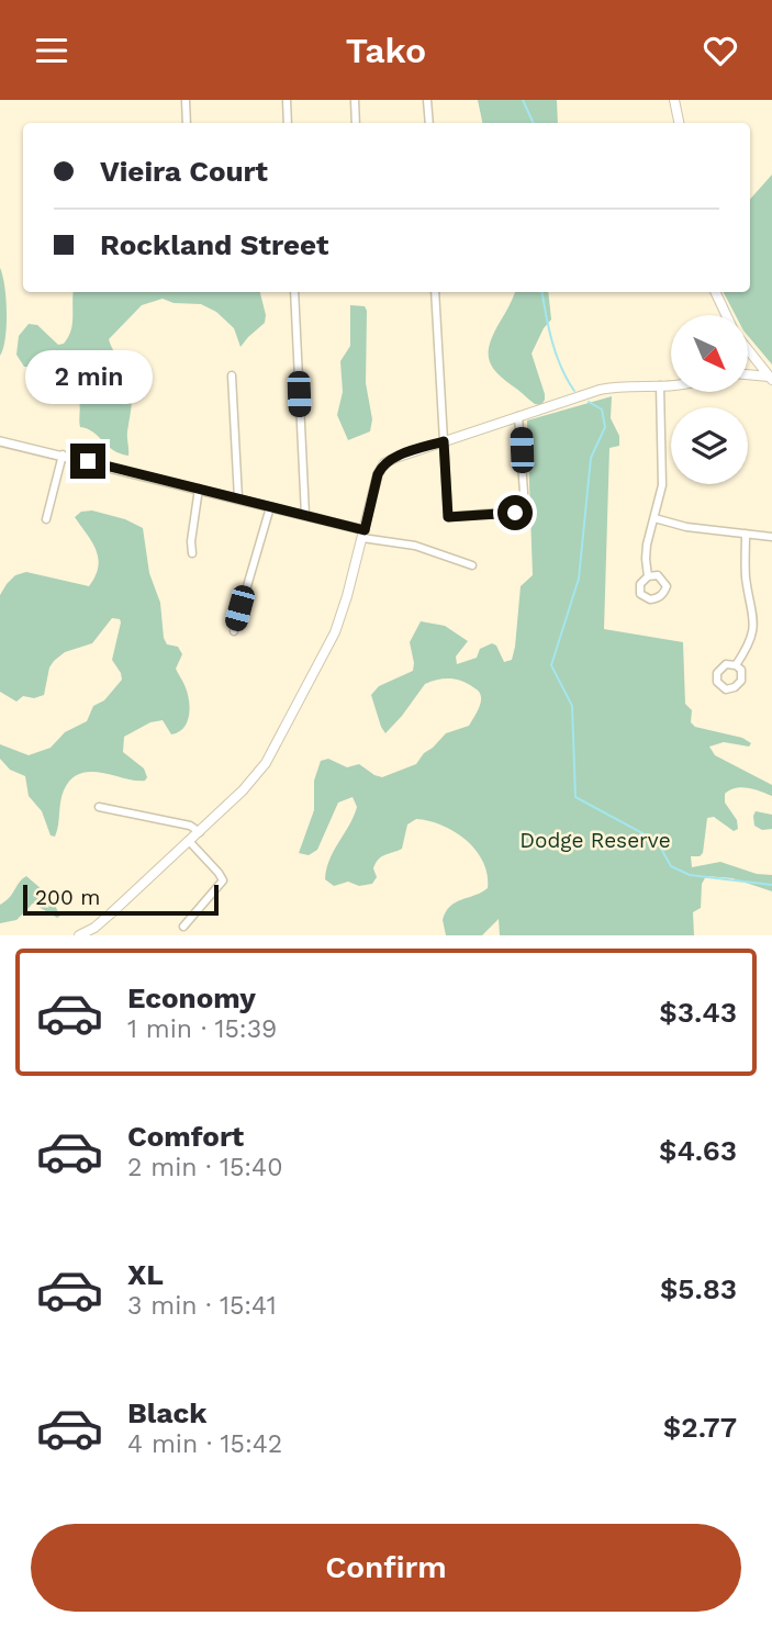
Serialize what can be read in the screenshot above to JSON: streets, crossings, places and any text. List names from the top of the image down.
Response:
{
  "parks": ["Dodge Reserve"],
  "scale_bar": "200 m",
  "north": "bottom right",
  "page": {
    "header": "Tako",
    "banner": ["Vieira Court", "Rockland Street"],
    "bubble": "2 min",
    "scale": "200 m",
    "list": [
      {
        "name": "Economy",
        "note": "1 min · 15:39",
        "value": "$3.43"
      },
      {
        "name": "Comfort",
        "note": "2 min · 15:40",
        "value": "$4.63"
      },
      {
        "name": "XL",
        "note": "3 min · 15:41",
        "value": "$5.83"
      },
      {
        "name": "Black",
        "note": "4 min · 15:42",
        "value": "$2.77"
      }
    ],
    "buttons": "Confirm"
  }
}
